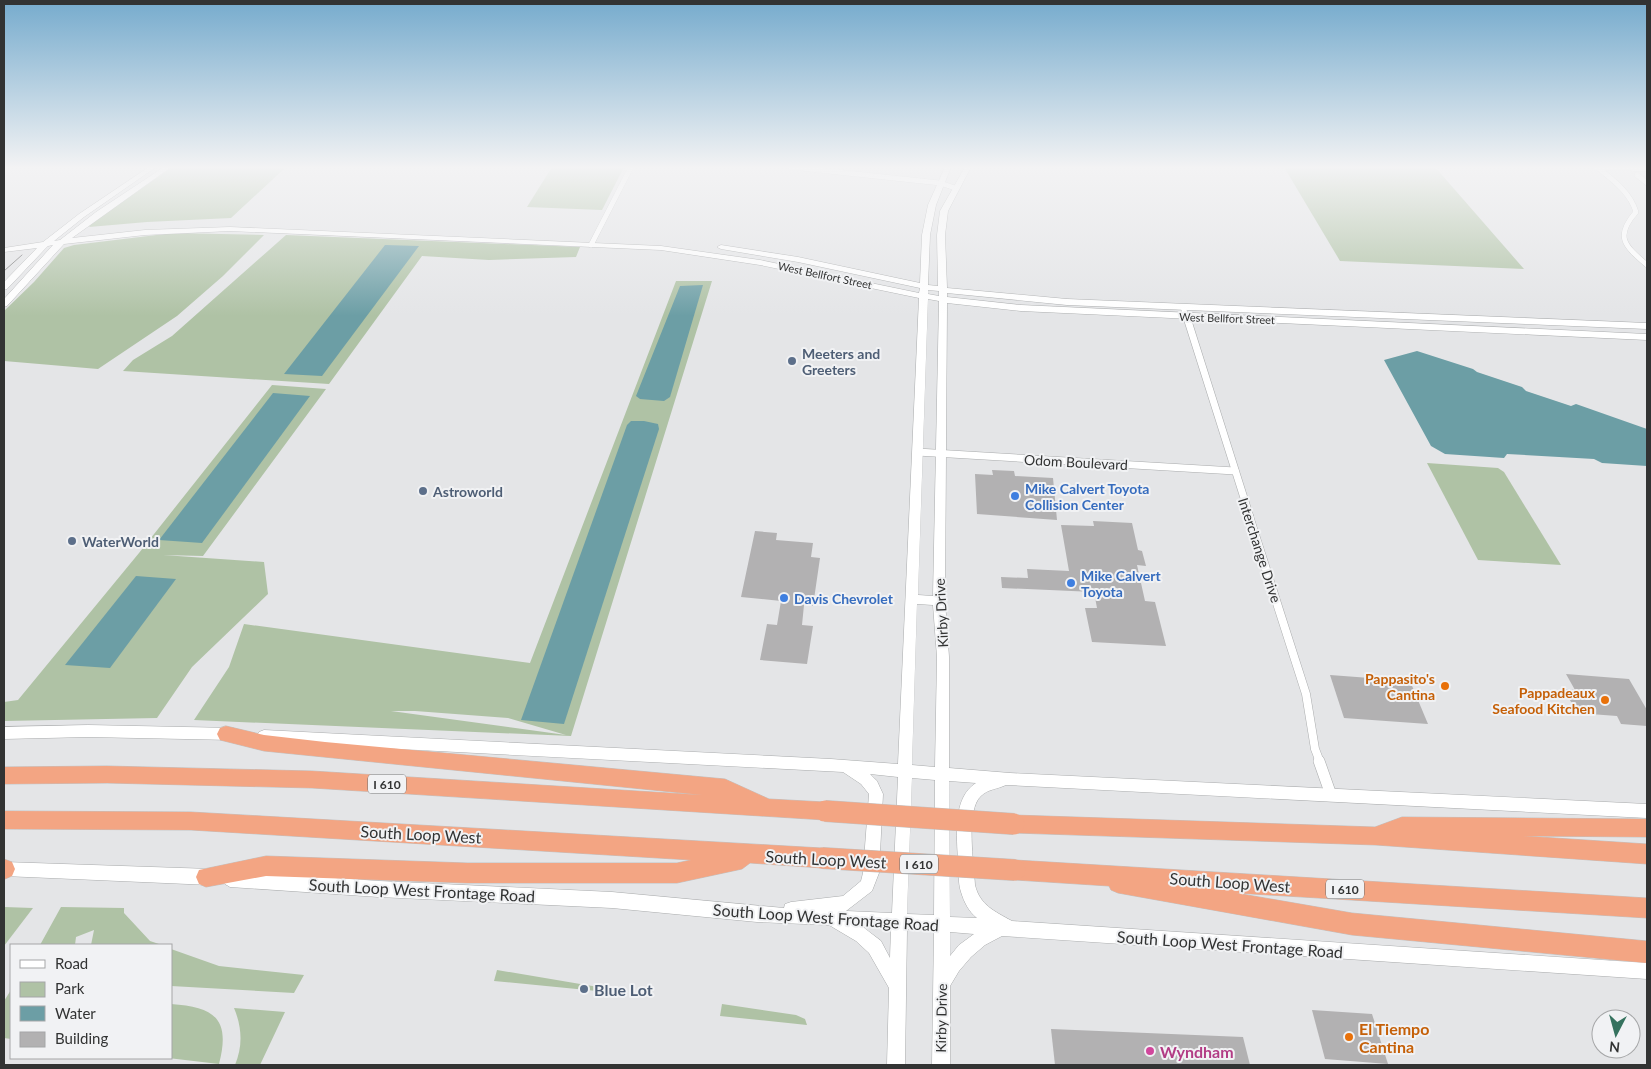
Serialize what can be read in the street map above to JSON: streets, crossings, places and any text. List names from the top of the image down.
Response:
{
  "streets": {
    "highway": ["I 610", "South Loop West"],
    "main road": ["West Bellfort Street", "Kirby Drive", "South Loop West Frontage Road"],
    "street": ["Odom Boulevard", "Interchange Drive"]
  },
  "crossings": [
    ["West Bellfort Street", "Interchange Drive"],
    ["West Bellfort Street", "Kirby Drive"],
    ["Odom Boulevard", "Interchange Drive"],
    ["Odom Boulevard", "Kirby Drive"],
    ["Kirby Drive", "South Loop West Frontage Road"]
  ],
  "places": [
    "Meeters and Greeters",
    "Astroworld",
    "Mike Calvert Toyota Collision Center",
    "WaterWorld",
    "Mike Calvert Toyota",
    "Davis Chevrolet",
    "Pappasito's Cantina",
    "Pappadeaux Seafood Kitchen",
    "Blue Lot",
    "El Tiempo Cantina",
    "Wyndham"
  ],
  "legend": [
    "Road",
    "Park",
    "Water",
    "Building"
  ],
  "north": "bottom"
}
